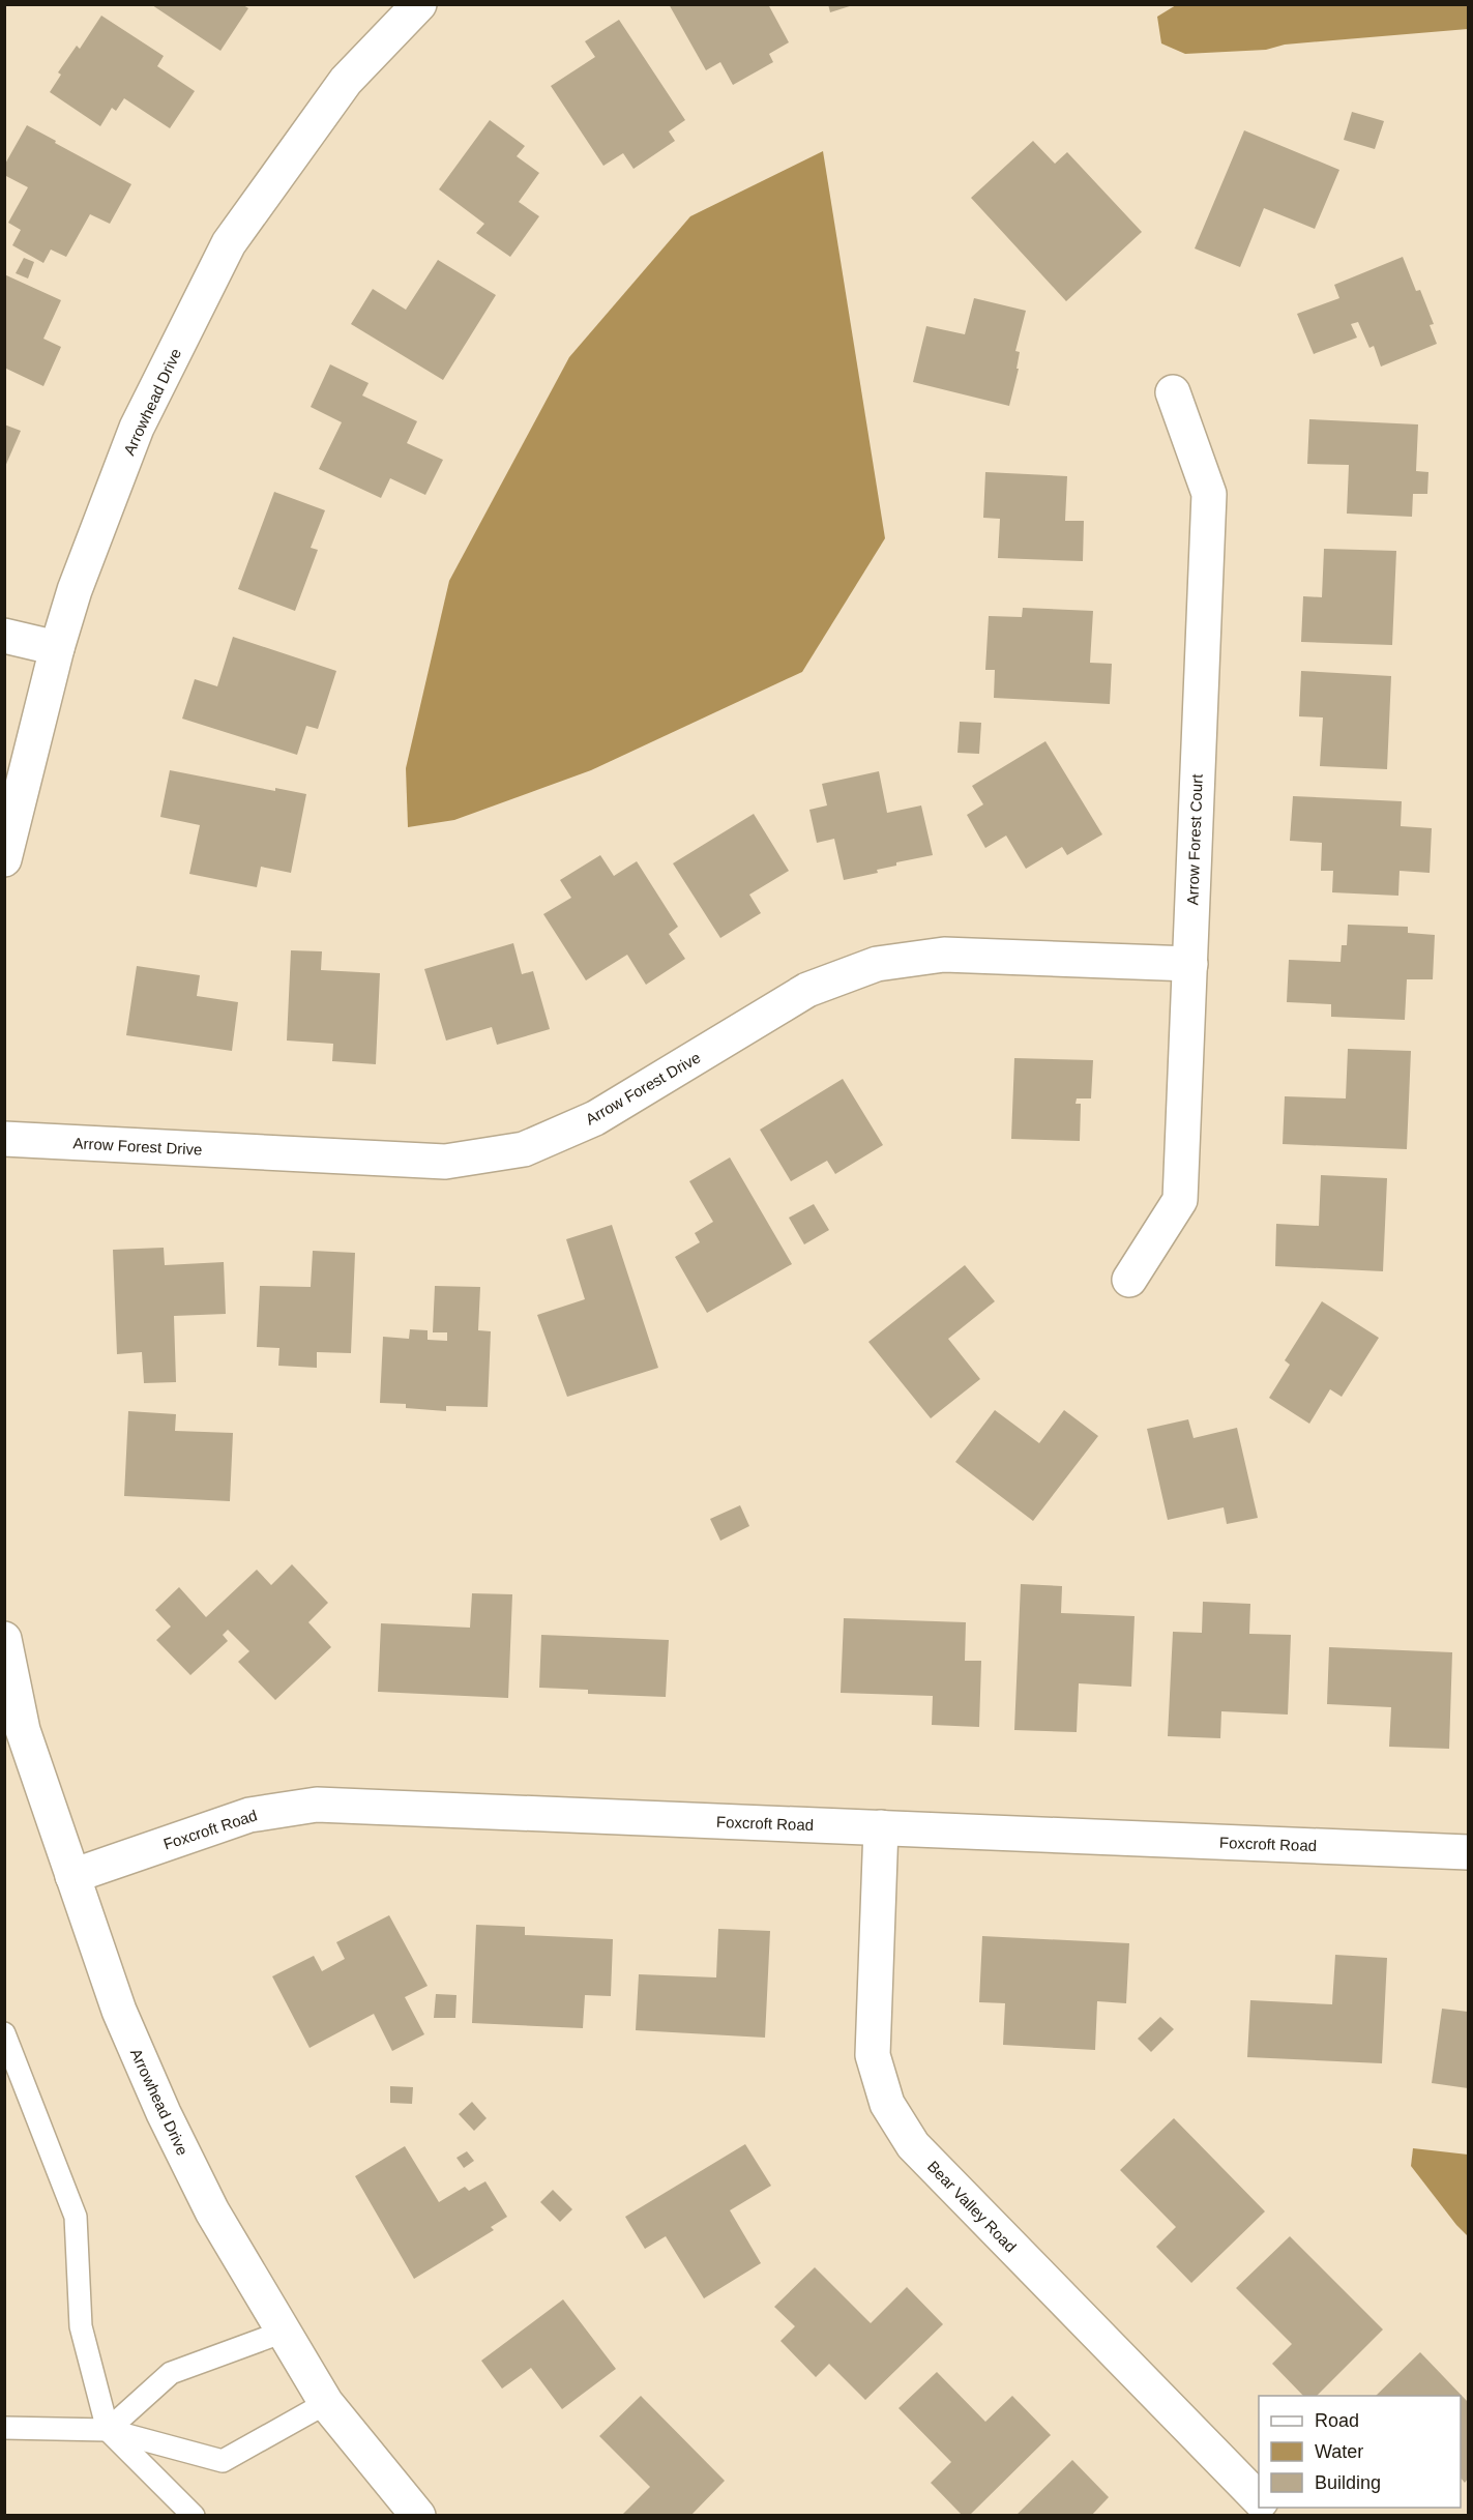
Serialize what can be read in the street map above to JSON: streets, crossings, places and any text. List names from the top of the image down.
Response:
{
  "streets": {
    "street": [
      "Arrowhead Drive",
      "Arrow Forest Court",
      "Arrow Forest Drive",
      "Foxcroft Road",
      "Bear Valley Road"
    ]
  },
  "crossings": [
    ["Arrowhead Drive", "Foxcroft Road"],
    ["Arrow Forest Court", "Arrow Forest Drive"],
    ["Foxcroft Road", "Bear Valley Road"]
  ],
  "legend": ["Road", "Water", "Building"]
}
